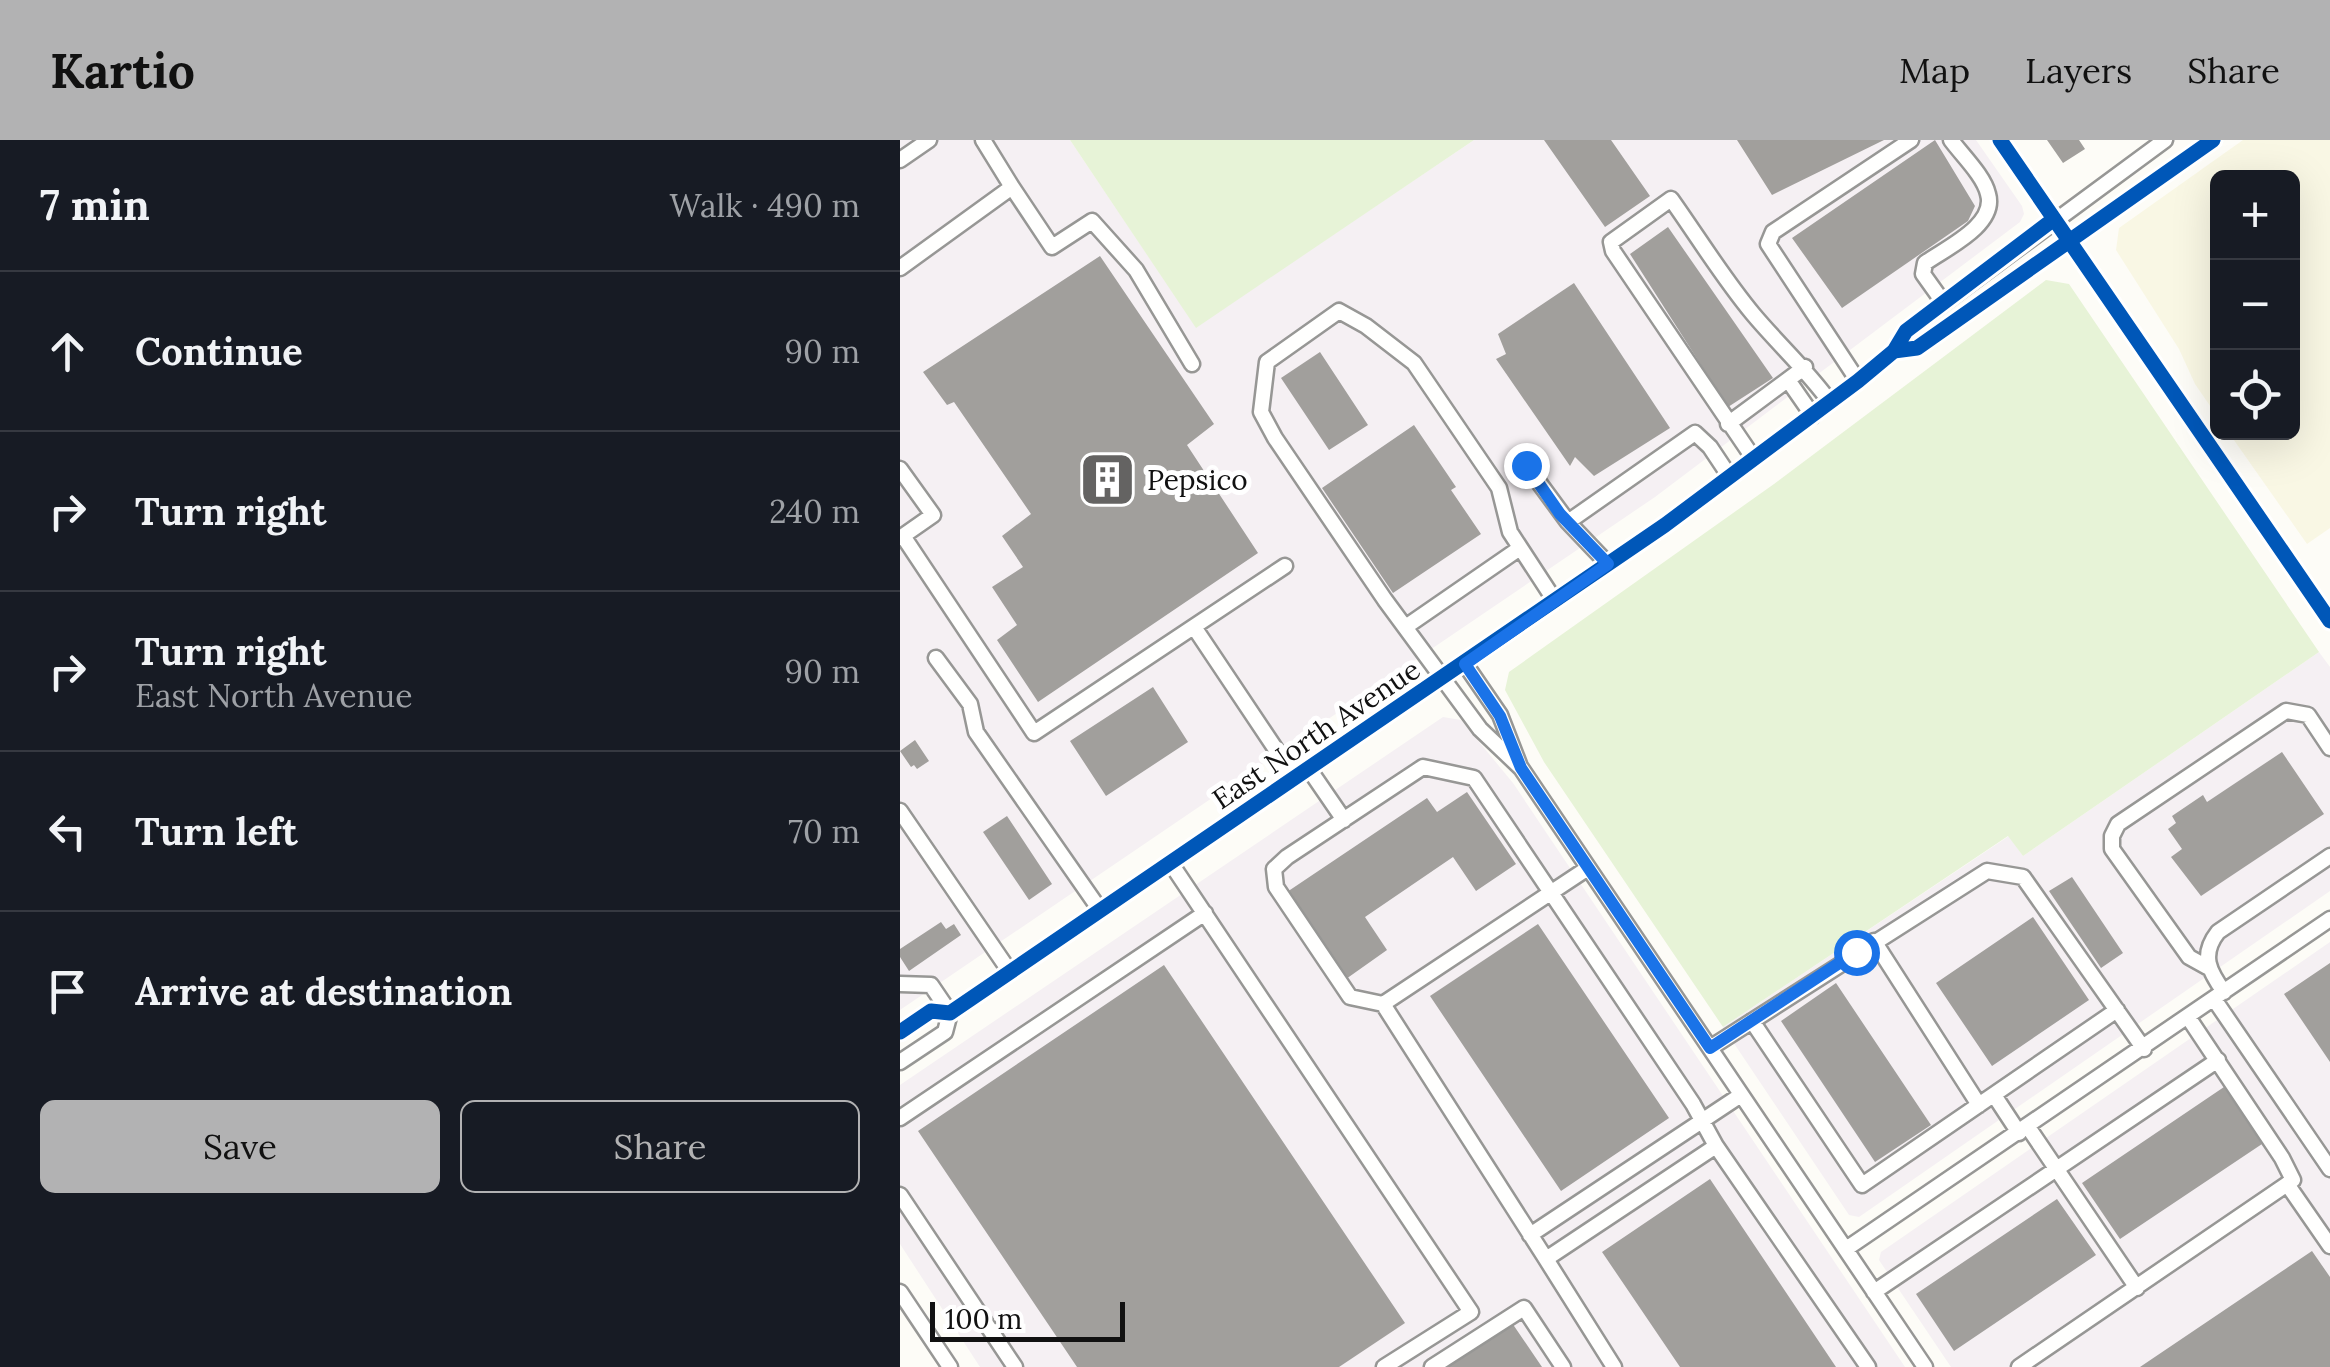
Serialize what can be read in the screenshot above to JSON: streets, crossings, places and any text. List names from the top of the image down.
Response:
{
  "streets": {
    "street": ["East North Avenue"]
  },
  "places": {
    "building": ["Pepsico"]
  },
  "scale_bar": "100 m",
  "page": {
    "header": "Kartio",
    "nav": ["Map", "Layers", "Share"],
    "heading": ["7 min", "Walk · 490 m"],
    "map_buttons": ["+", "−"],
    "list": [
      ["Continue", "90 m"],
      ["Turn right", "240 m"],
      ["Turn right", "East North Avenue", "90 m"],
      ["Turn left", "70 m"],
      "Arrive at destination"
    ],
    "buttons": ["Save", "Share"],
    "scale": "100 m"
  }
}
